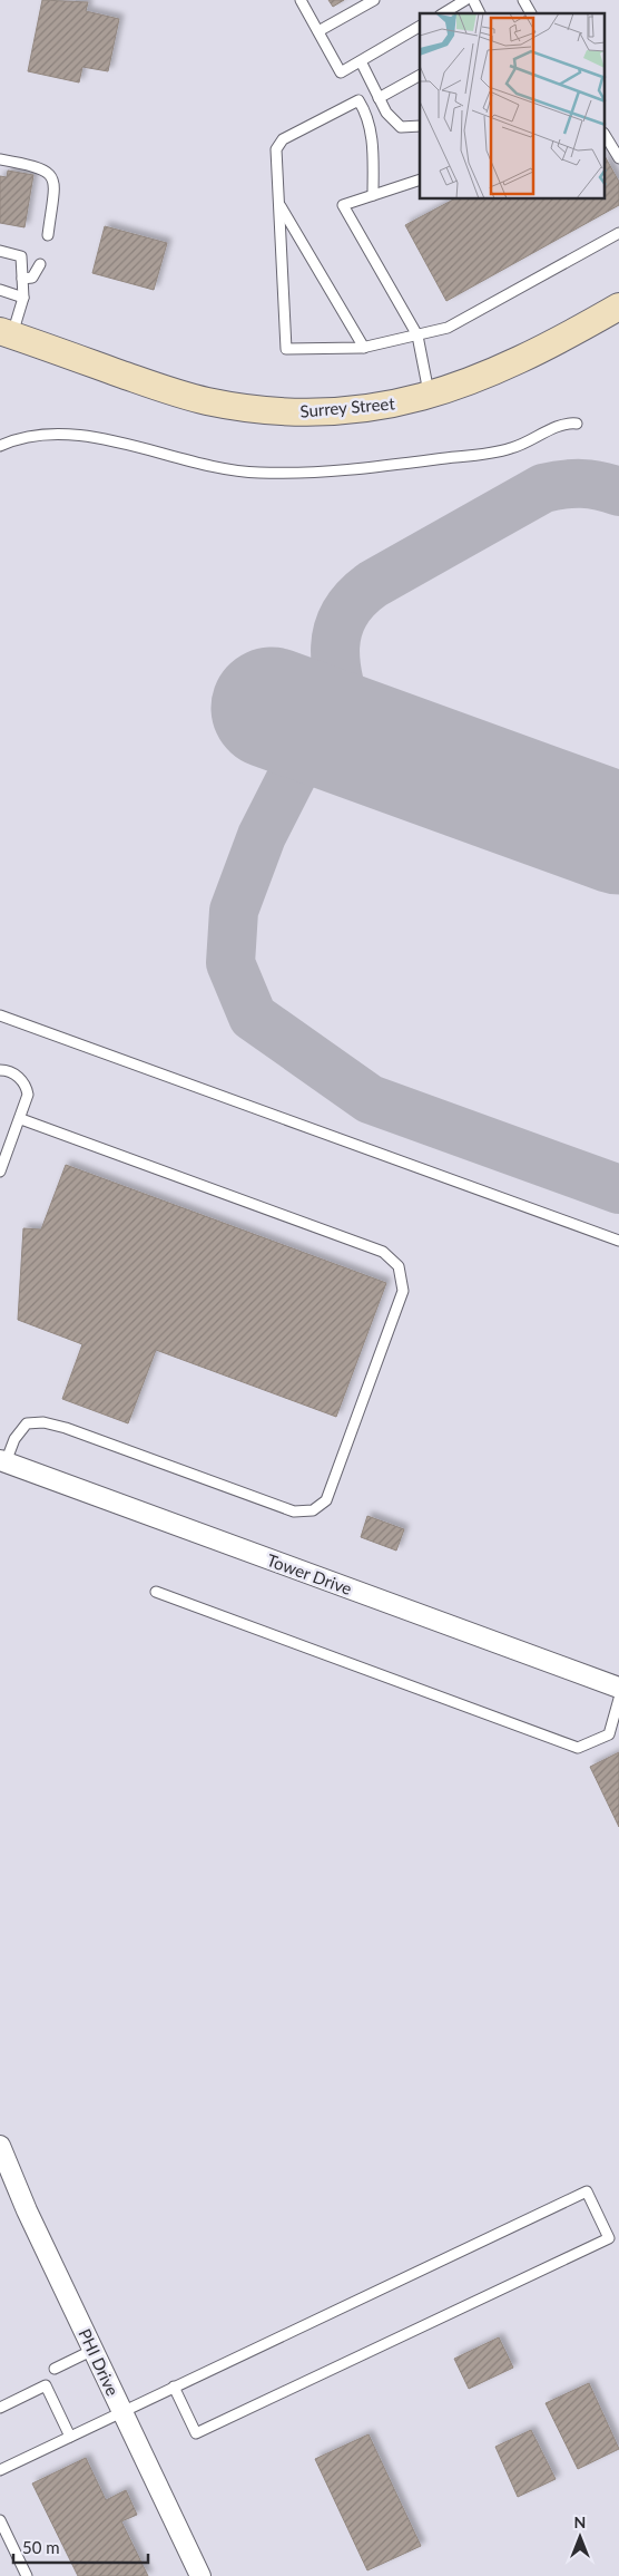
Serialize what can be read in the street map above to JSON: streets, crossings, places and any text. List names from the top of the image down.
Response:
{
  "streets": {
    "street": ["Surrey Street", "Tower Drive", "PHI Drive"]
  },
  "scale_bar": "50 m",
  "north": "top"
}
